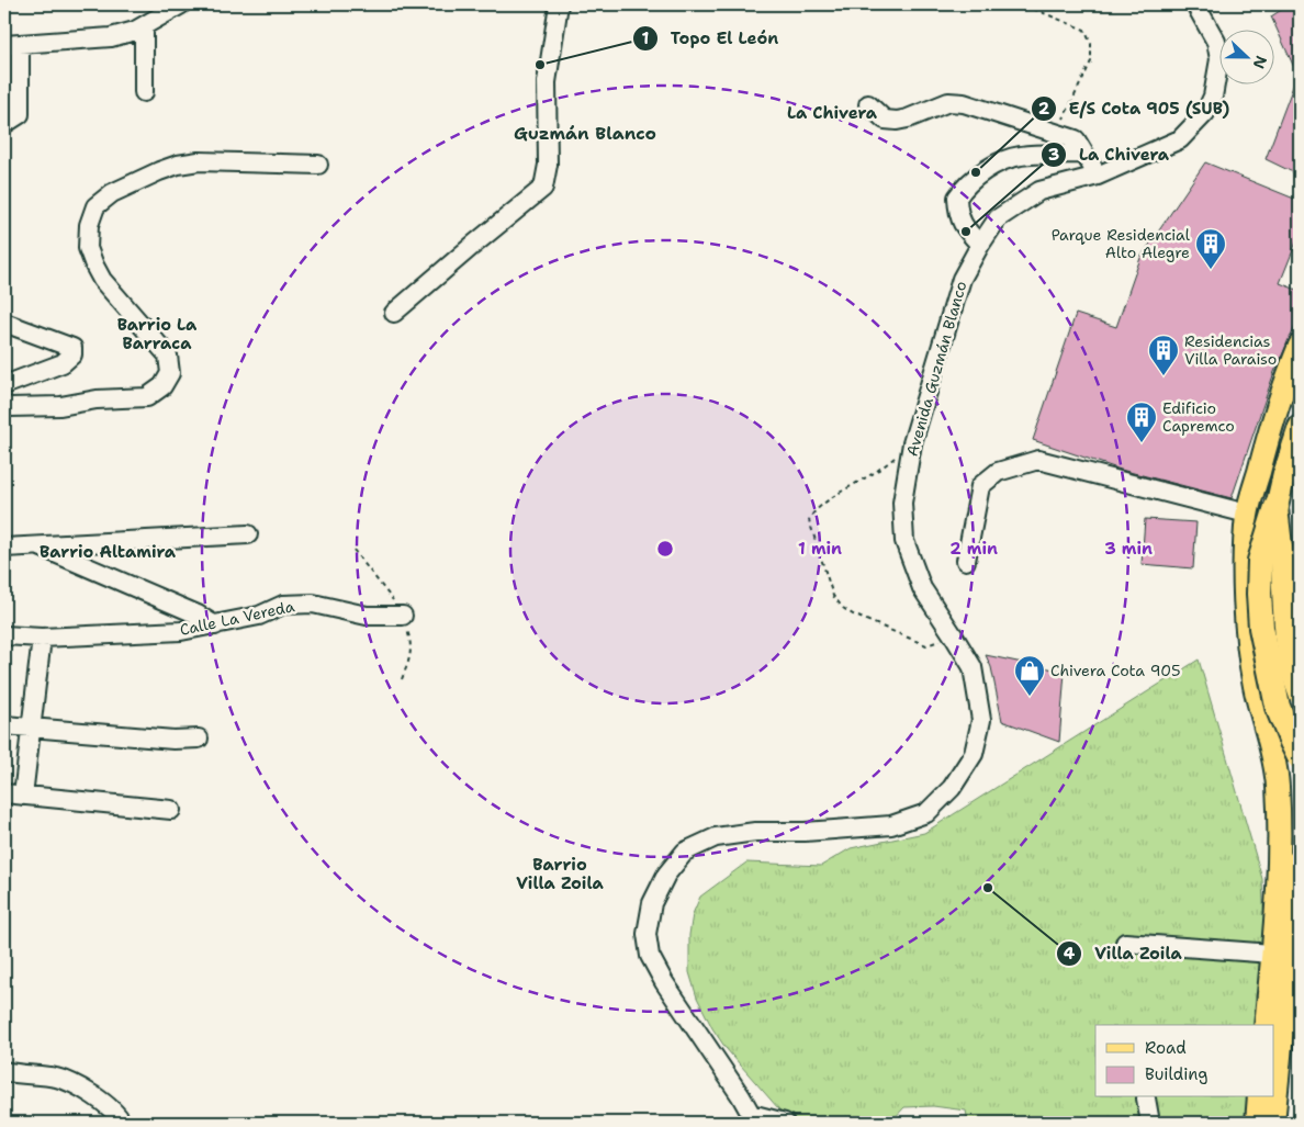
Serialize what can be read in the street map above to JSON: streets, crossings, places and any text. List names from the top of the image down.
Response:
{
  "streets": {
    "street": ["Avenida Guzmán Blanco", "Calle La Vereda"]
  },
  "districts": [
    "La Chivera",
    "Guzmán Blanco",
    "Barrio La Barraca",
    "Barrio Altamira",
    "Barrio Villa Zoila"
  ],
  "places": {
    "other": [
      "Topo El León",
      "E/S Cota 905 (SUB)",
      "La Chivera",
      "Villa Zoila"
    ],
    "building": ["Parque Residencial Alto Alegre", "Residencias Villa Paraiso", "Edificio Capremco"],
    "shop": ["Chivera Cota 905"]
  },
  "legend": ["Road", "Building"],
  "north": "right",
  "rings": ["1 min", "2 min", "3 min"]
}
